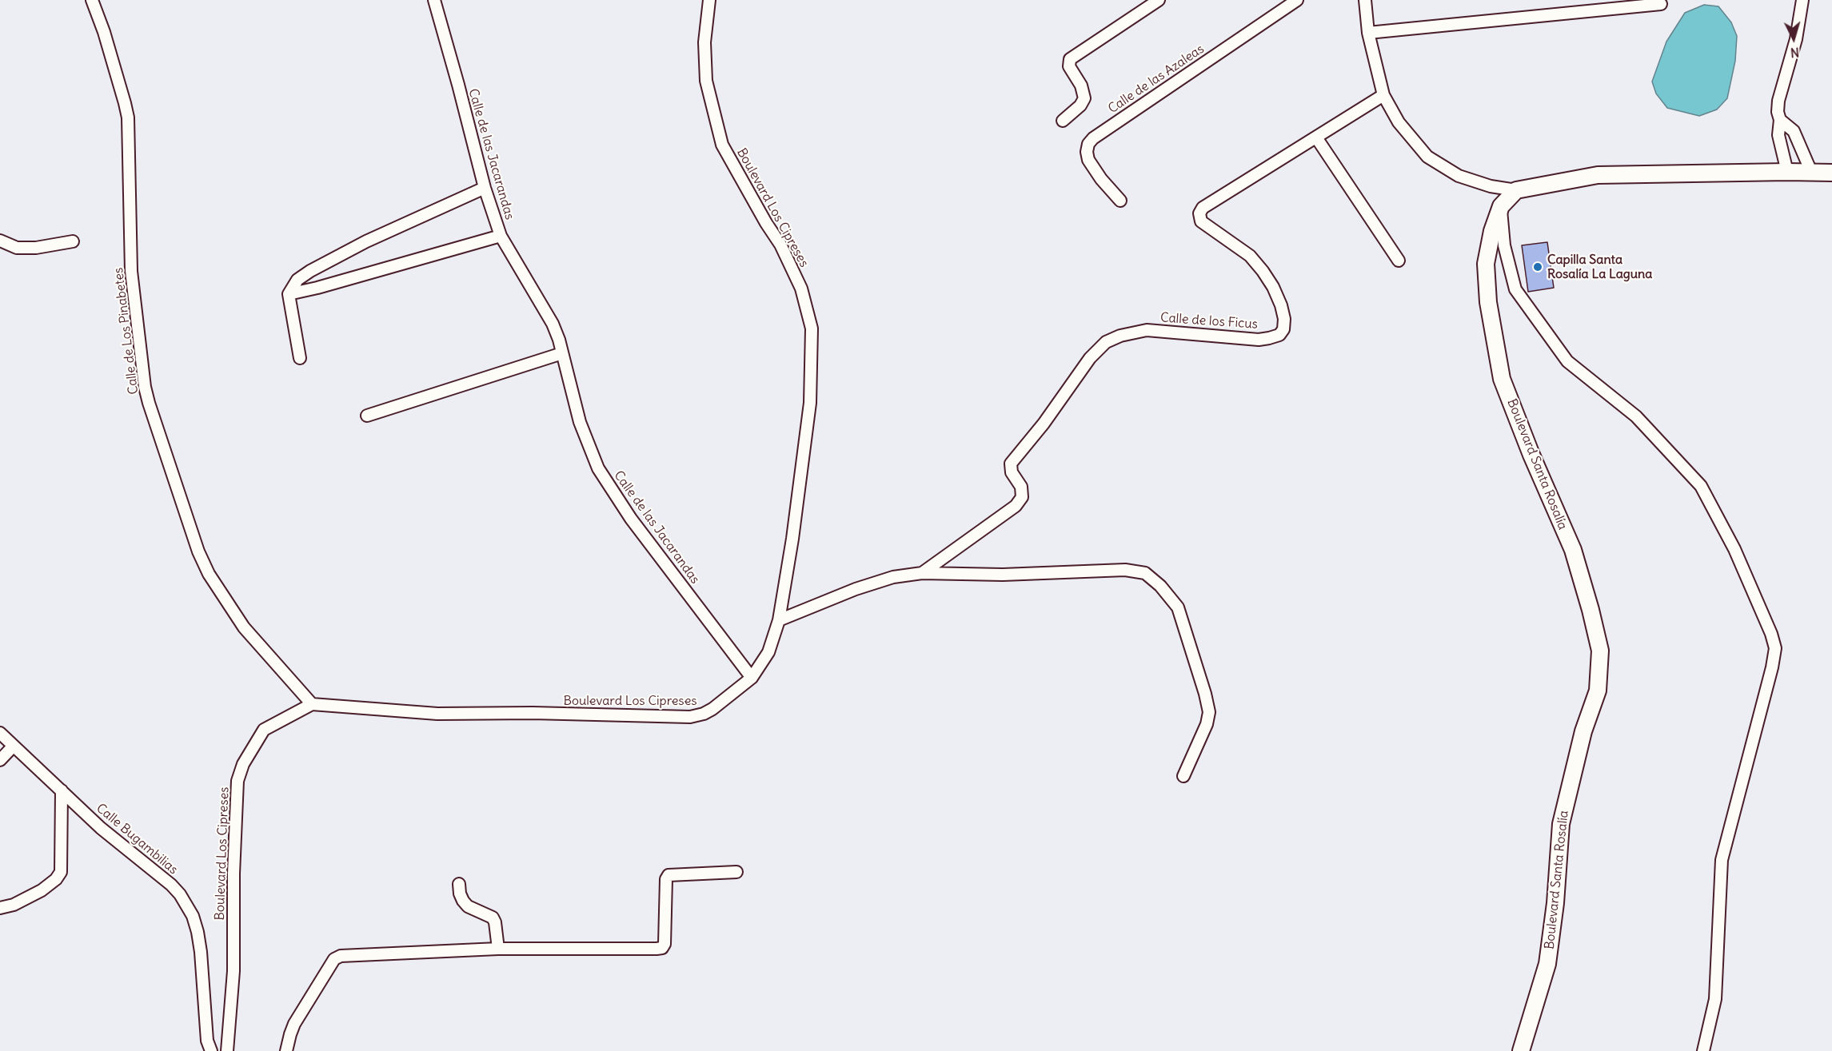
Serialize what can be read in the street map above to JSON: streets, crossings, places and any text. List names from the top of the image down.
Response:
{
  "streets": {
    "street": [
      "Calle de las Azaleas",
      "Calle de las Jacarandas",
      "Boulevard Los Cipreses",
      "Calle de los Ficus",
      "Calle de Los Pinabetes",
      "Boulevard Santa Rosalía",
      "Calle Bugambilias"
    ]
  },
  "crossings": [
    ["Calle de las Jacarandas", "Boulevard Los Cipreses"],
    ["Boulevard Los Cipreses", "Calle de Los Pinabetes"]
  ],
  "places": ["Capilla Santa Rosalía La Laguna"],
  "north": "bottom"
}
